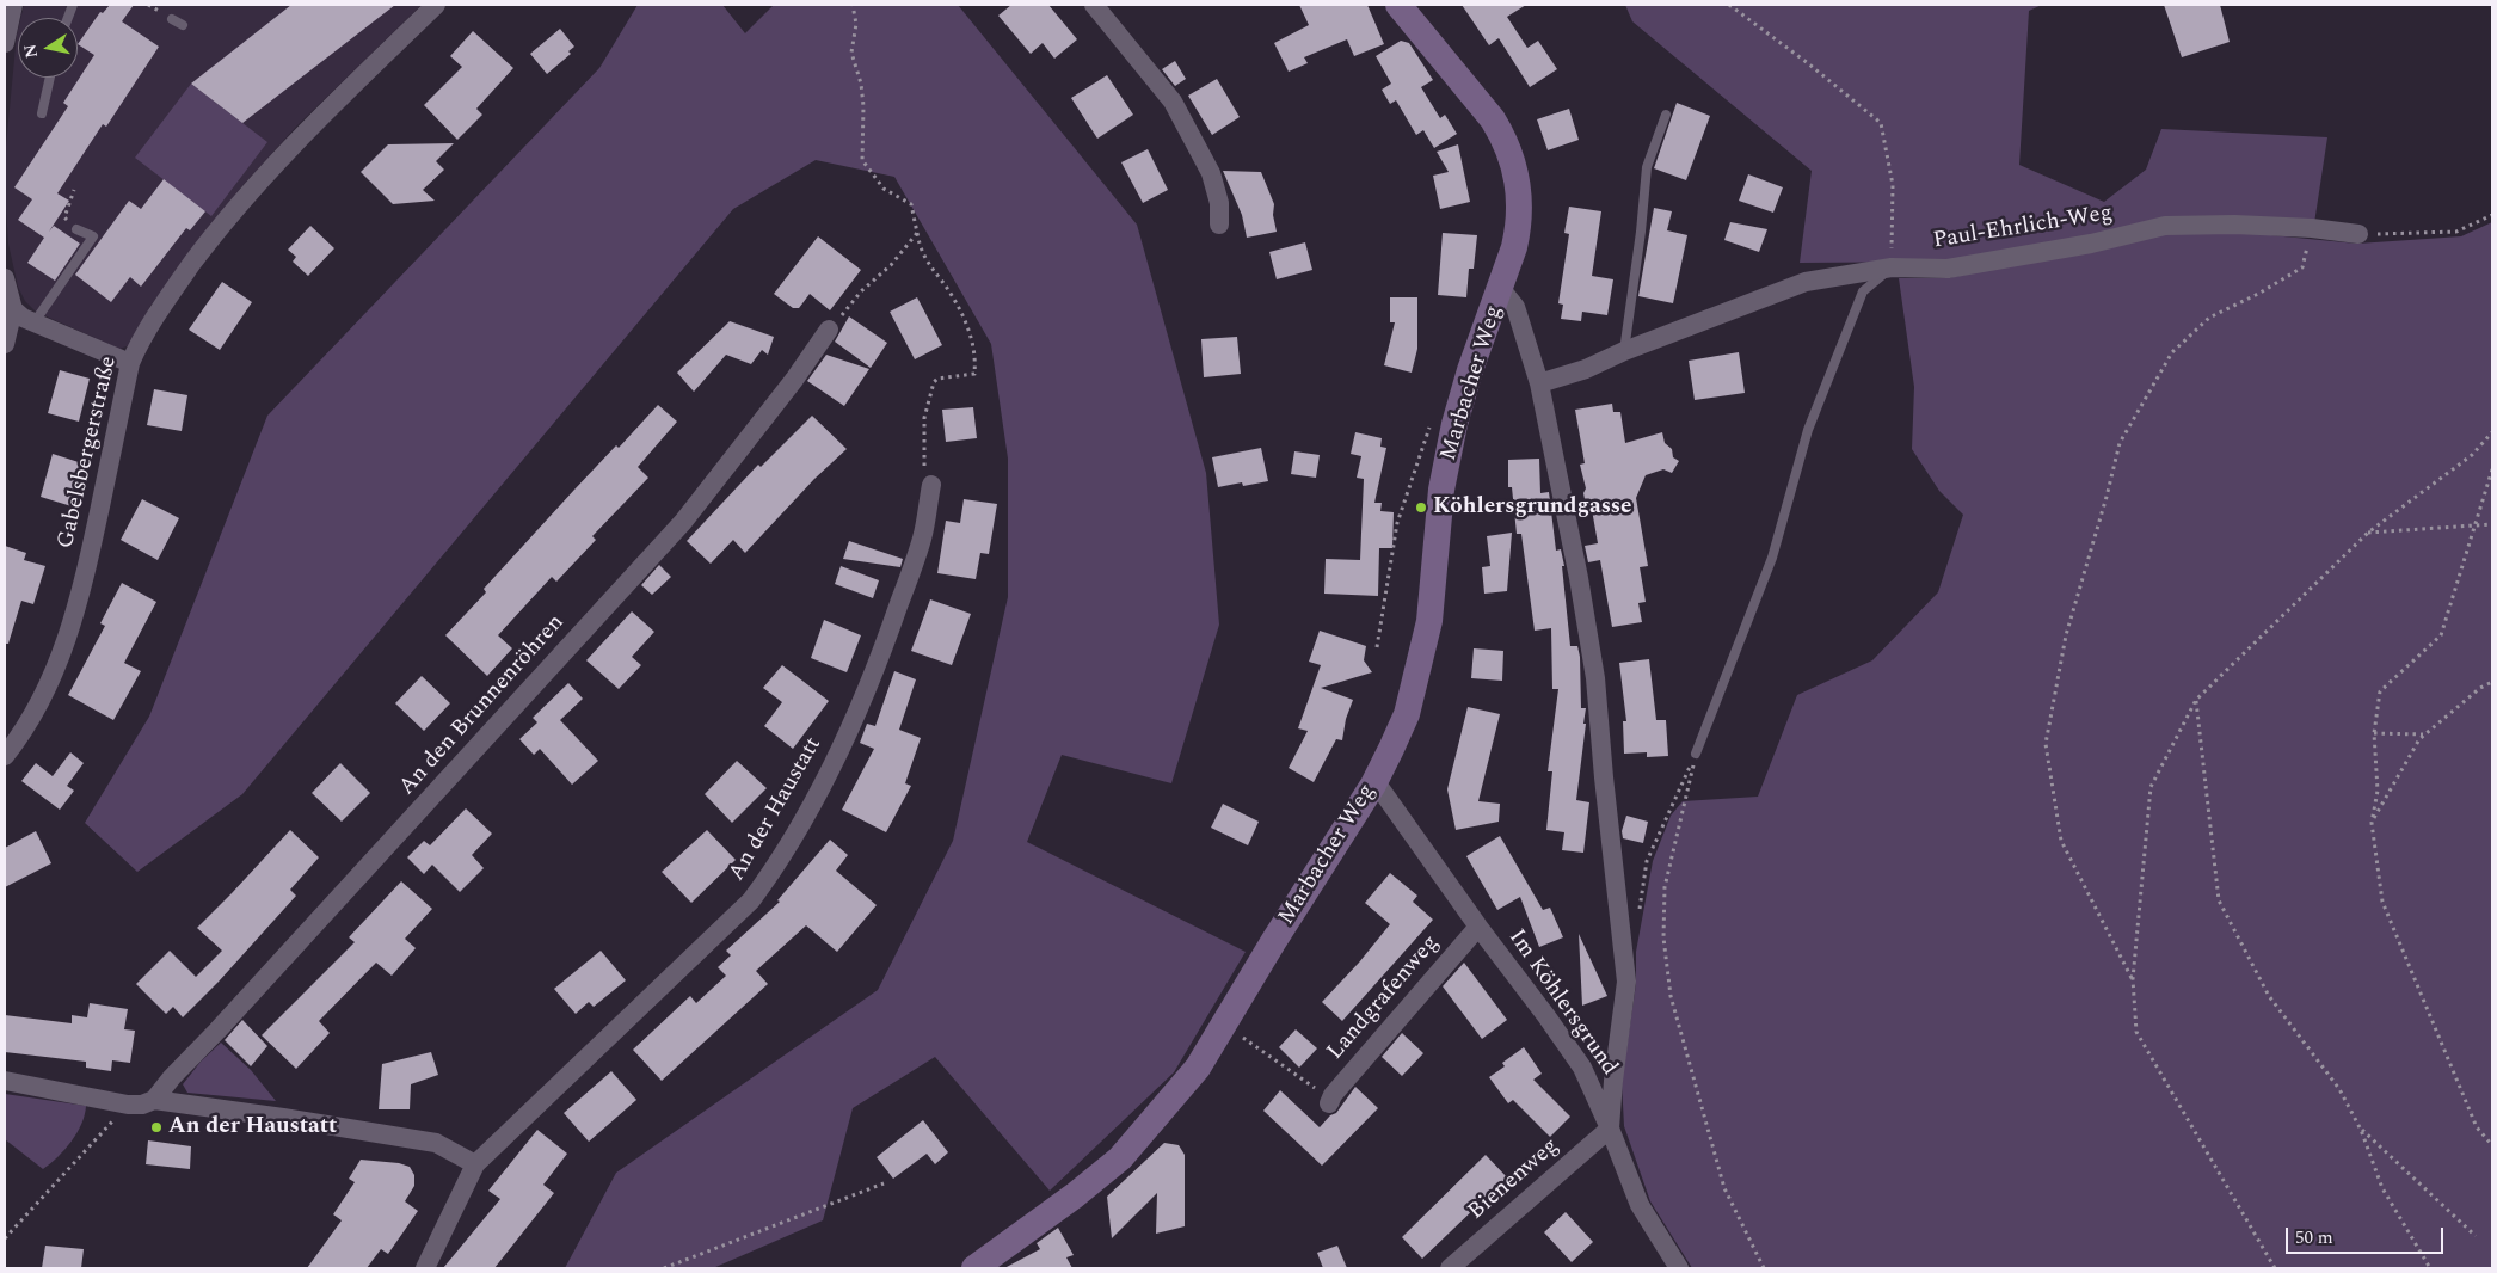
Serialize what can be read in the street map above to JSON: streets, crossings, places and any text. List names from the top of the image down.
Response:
{
  "streets": {
    "main road": ["Marbacher Weg"],
    "street": [
      "Paul-Ehrlich-Weg",
      "Gabelsbergerstraße",
      "An den Brunnenröhren",
      "An der Haustatt",
      "Landgrafenweg",
      "Im Köhlersgrund",
      "Bienenweg"
    ]
  },
  "crossings": [
    ["Marbacher Weg", "Im Köhlersgrund"],
    ["Landgrafenweg", "Im Köhlersgrund"],
    ["Im Köhlersgrund", "Bienenweg"]
  ],
  "places": ["Köhlersgrundgasse", "An der Haustatt"],
  "scale_bar": "50 m",
  "north": "left"
}
